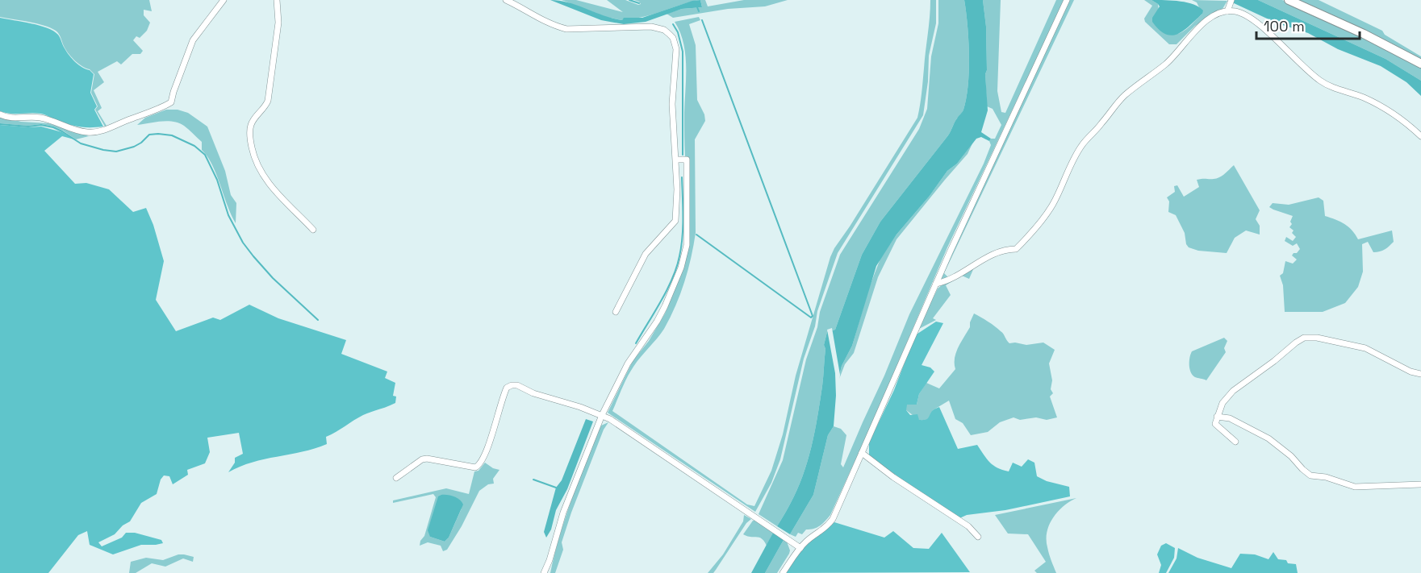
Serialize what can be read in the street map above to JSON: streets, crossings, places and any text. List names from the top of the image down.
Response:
{
  "scale_bar": "100 m"
}
